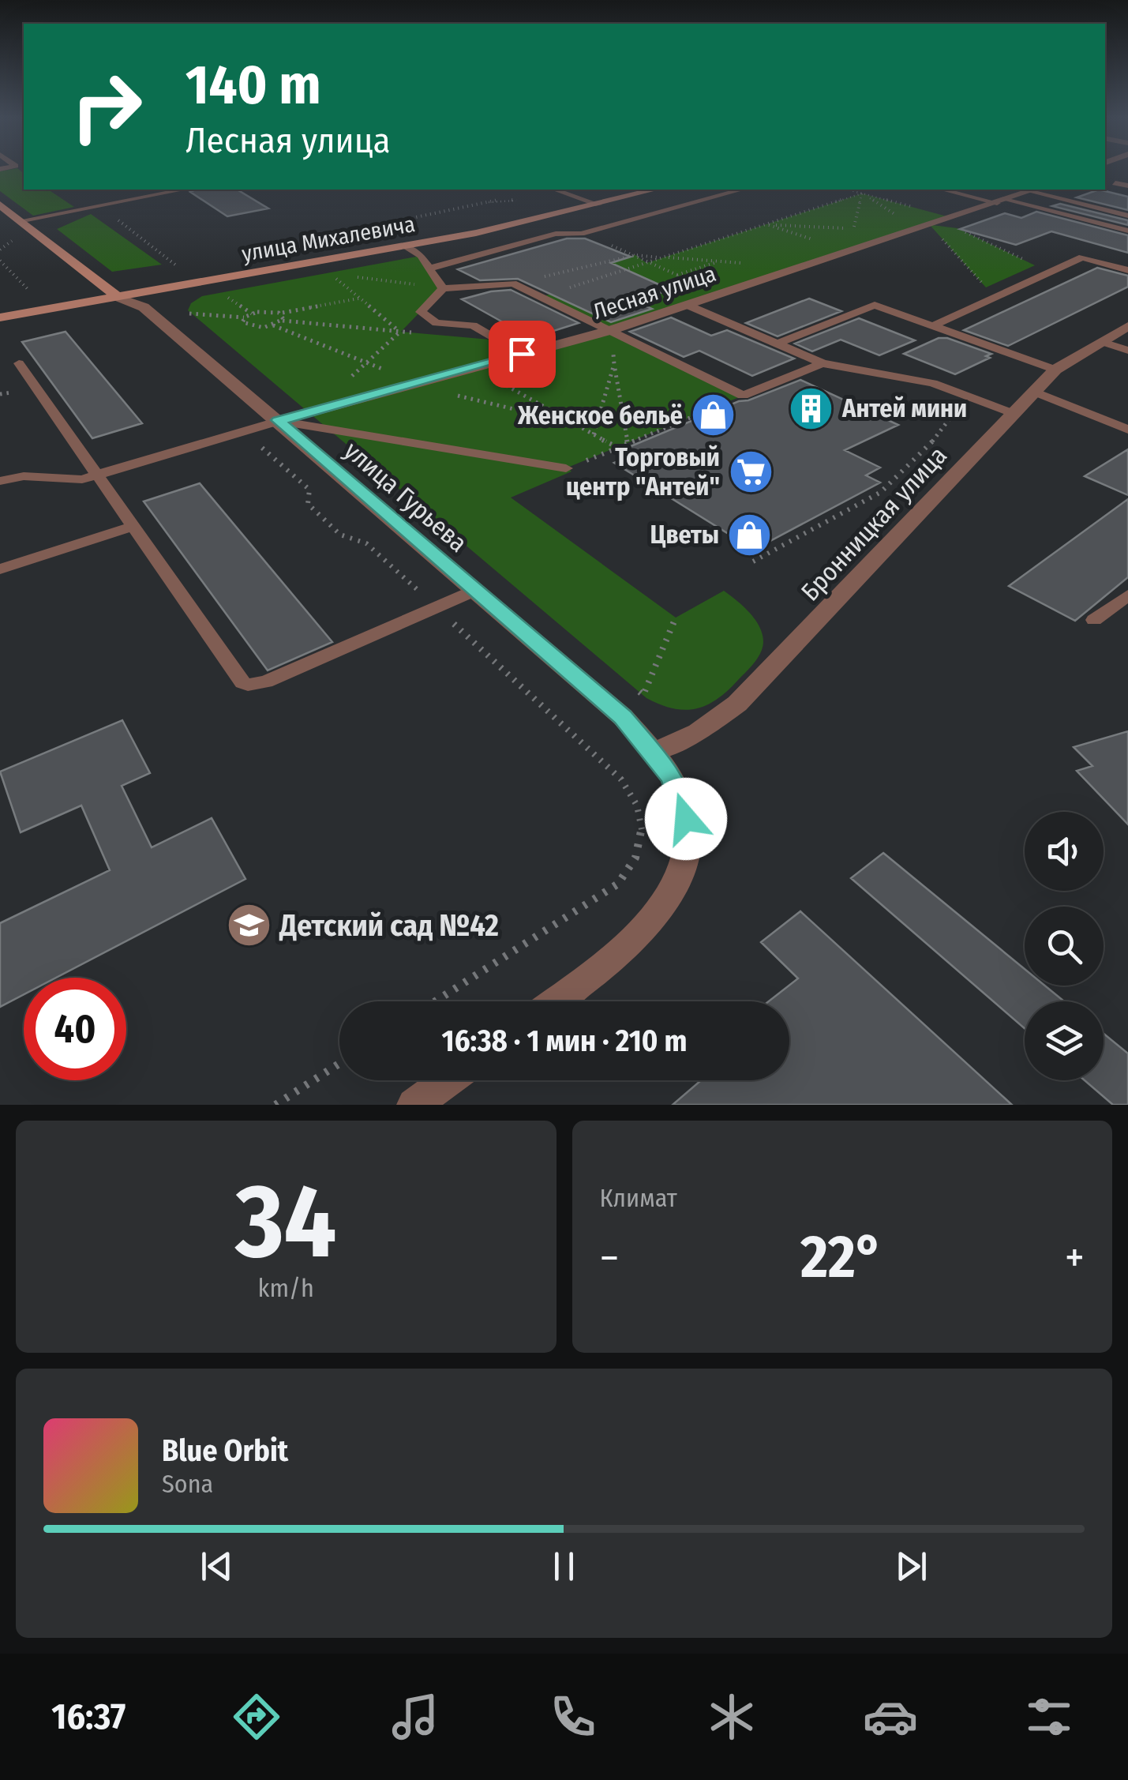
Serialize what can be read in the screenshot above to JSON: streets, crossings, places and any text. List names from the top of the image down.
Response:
{
  "streets": {
    "main road": ["улица Михалевича", "улица Гурьева"],
    "street": ["Лесная улица", "Бронницкая улица"]
  },
  "crossings": [
    ["улица Михалевича", "улица Гурьева"],
    ["Лесная улица", "улица Гурьева"],
    ["улица Гурьева", "Бронницкая улица"]
  ],
  "places": {
    "building": ["Антей мини"],
    "shop": ["Женское бельё", "Цветы"],
    "supermarket": ["Торговый центр \"Антей\""],
    "school or university": ["Детский сад №42"]
  },
  "page": {
    "turn": ["140 m", "Лесная улица"],
    "limit": "40",
    "trip": "16:38 · 1 мин · 210 m",
    "tile": [
      ["34", "km/h"],
      "Климат"
    ],
    "heat": ["−", "22°", "+"],
    "song": ["Blue Orbit", "Sona"],
    "tabs": "16:37"
  }
}
